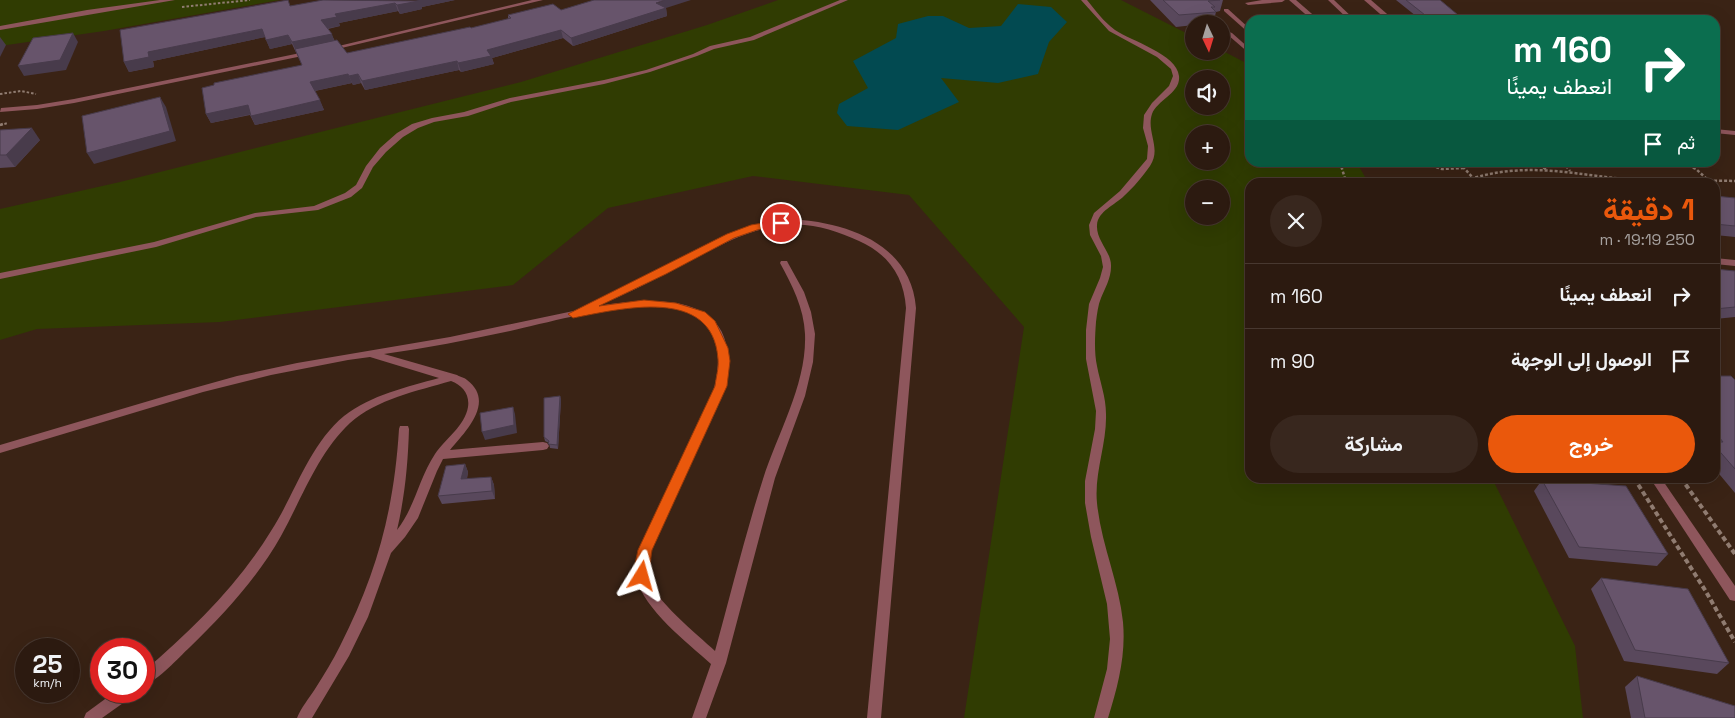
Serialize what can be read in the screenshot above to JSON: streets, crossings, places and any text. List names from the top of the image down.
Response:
{
  "north": "bottom",
  "page": {
    "map_buttons": ["+", "−"],
    "turn": ["160 m", "انعطف يمينًا"],
    "then": "ثم",
    "heading": ["1 دقيقة", "250 m · 19:19"],
    "list": [
      {
        "name": "انعطف يمينًا",
        "value": "160 m"
      },
      {
        "name": "الوصول إلى الوجهة",
        "value": "90 m"
      }
    ],
    "buttons": ["خروج", "مشاركة"],
    "speed": "25 km/h",
    "limit": "30"
  }
}
